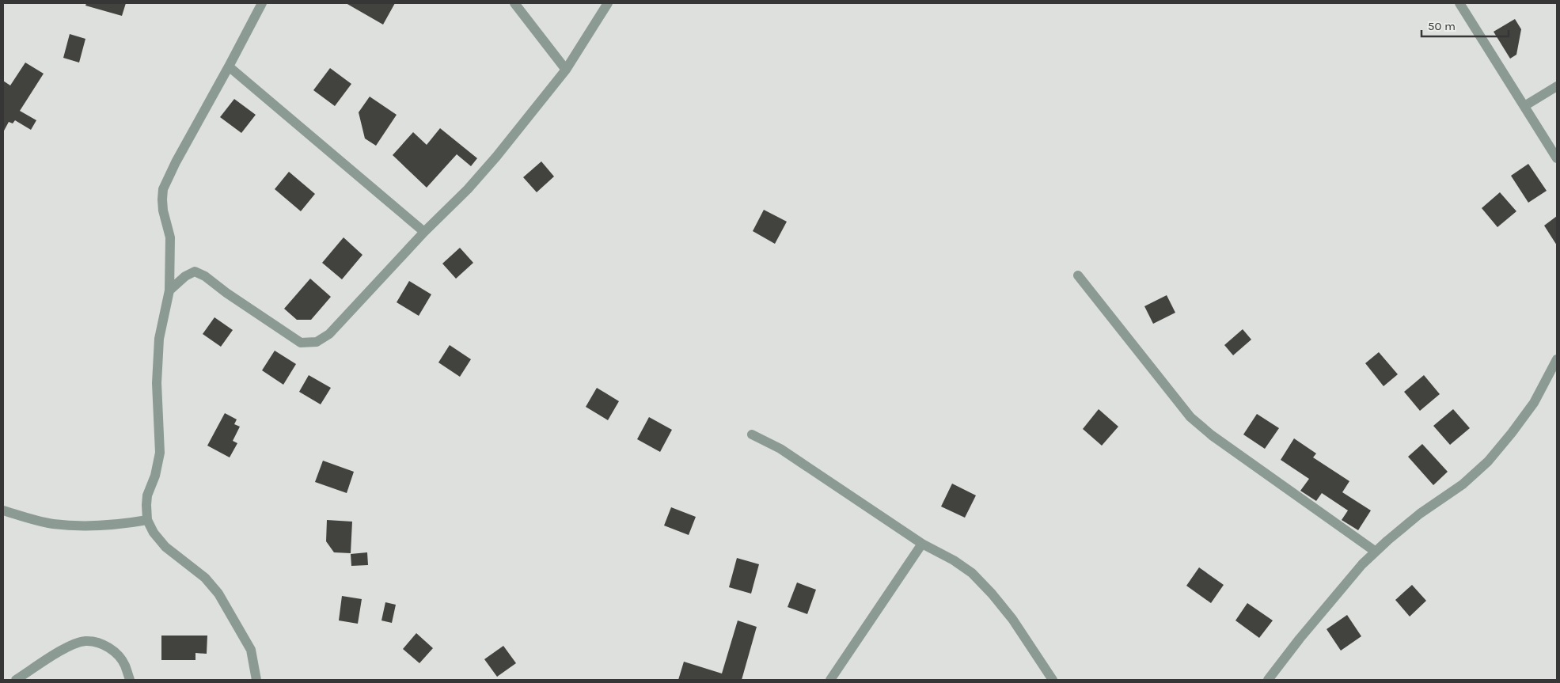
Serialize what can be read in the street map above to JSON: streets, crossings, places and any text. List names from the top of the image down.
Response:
{
  "scale_bar": "50 m"
}
